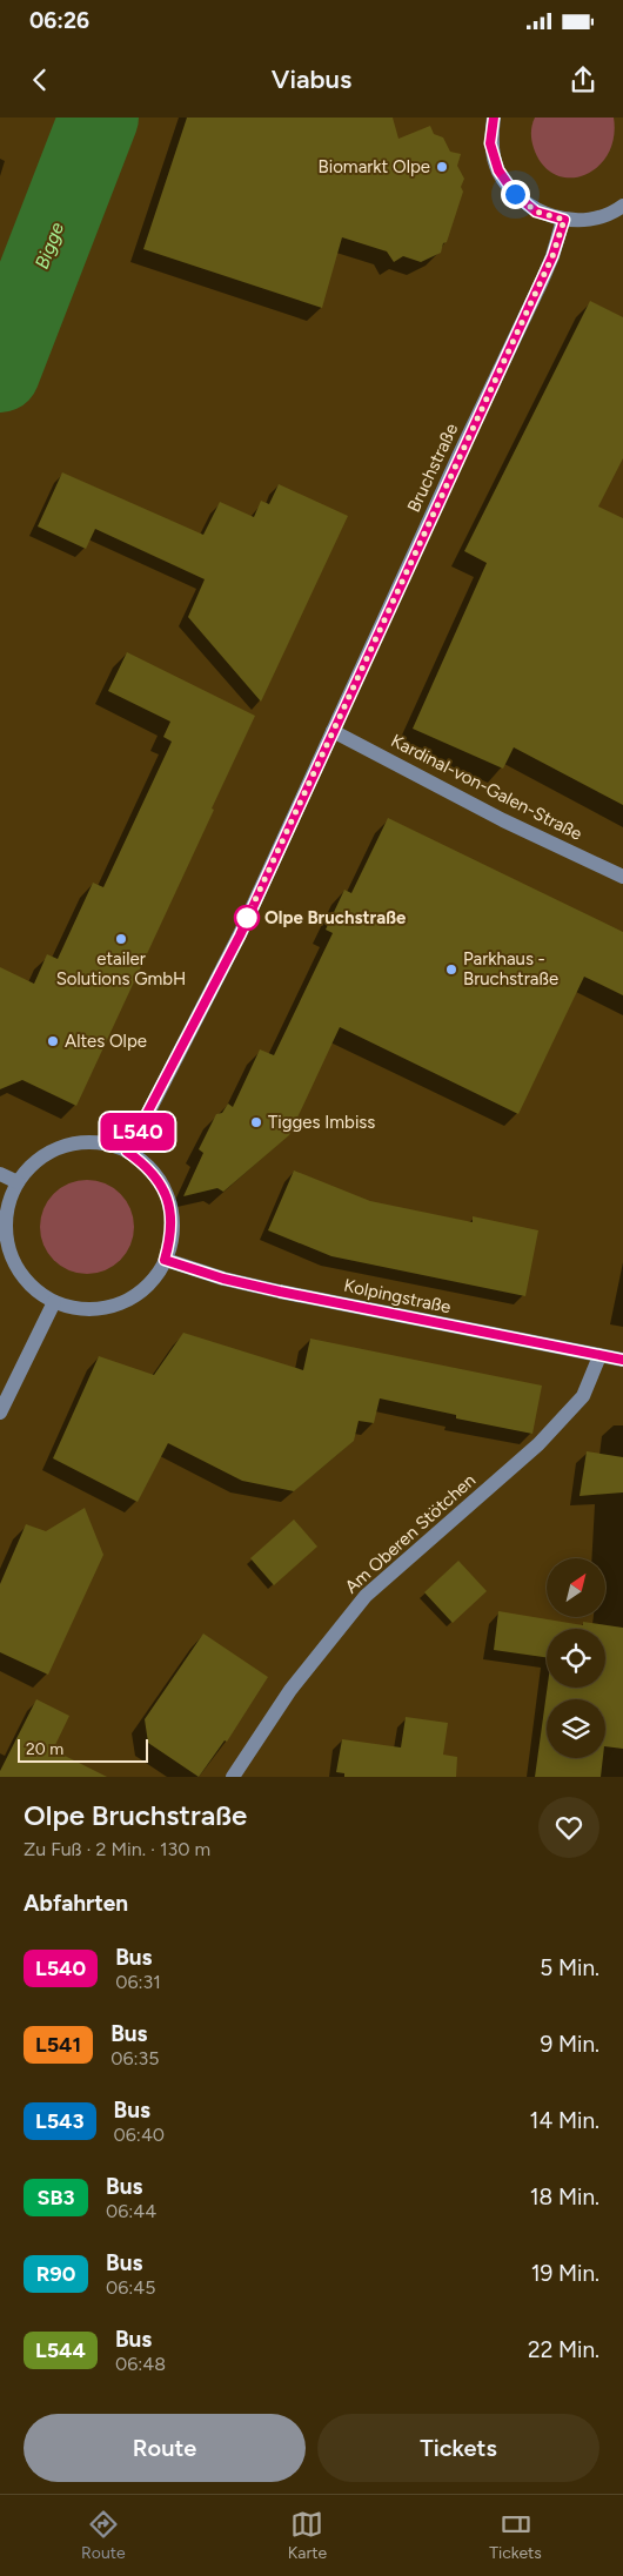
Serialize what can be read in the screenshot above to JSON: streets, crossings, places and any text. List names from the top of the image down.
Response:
{
  "streets": {
    "street": [
      "Bruchstraße",
      "Kardinal-von-Galen-Straße",
      "Kolpingstraße",
      "Am Oberen Stötchen"
    ]
  },
  "crossings": [
    ["Bruchstraße", "Kardinal-von-Galen-Straße"],
    ["Bruchstraße", "Kolpingstraße"],
    ["Kolpingstraße", "Am Oberen Stötchen"]
  ],
  "water": ["Bigge"],
  "places": [
    "Biomarkt Olpe",
    "Olpe Bruchstraße",
    "etailer Solutions GmbH",
    "Parkhaus - Bruchstraße",
    "Altes Olpe",
    "Tigges Imbiss"
  ],
  "lines": ["bus line L540"],
  "scale_bar": "20 m",
  "north": "top right",
  "page": {
    "status": "06:26",
    "header": "Viabus",
    "on_map": "L540",
    "scale": "20 m",
    "heading": [
      ["Olpe Bruchstraße", "Zu Fuß · 2 Min. · 130 m"],
      "Abfahrten"
    ],
    "list": [
      {
        "mark": "L540",
        "name": "Bus",
        "note": "06:31",
        "value": "5 Min."
      },
      {
        "mark": "L541",
        "name": "Bus",
        "note": "06:35",
        "value": "9 Min."
      },
      {
        "mark": "L543",
        "name": "Bus",
        "note": "06:40",
        "value": "14 Min."
      },
      {
        "mark": "SB3",
        "name": "Bus",
        "note": "06:44",
        "value": "18 Min."
      },
      {
        "mark": "R90",
        "name": "Bus",
        "note": "06:45",
        "value": "19 Min."
      },
      {
        "mark": "L544",
        "name": "Bus",
        "note": "06:48",
        "value": "22 Min."
      }
    ],
    "buttons": ["Route", "Tickets"],
    "tabs": ["Route", "Karte", "Tickets"]
  }
}
